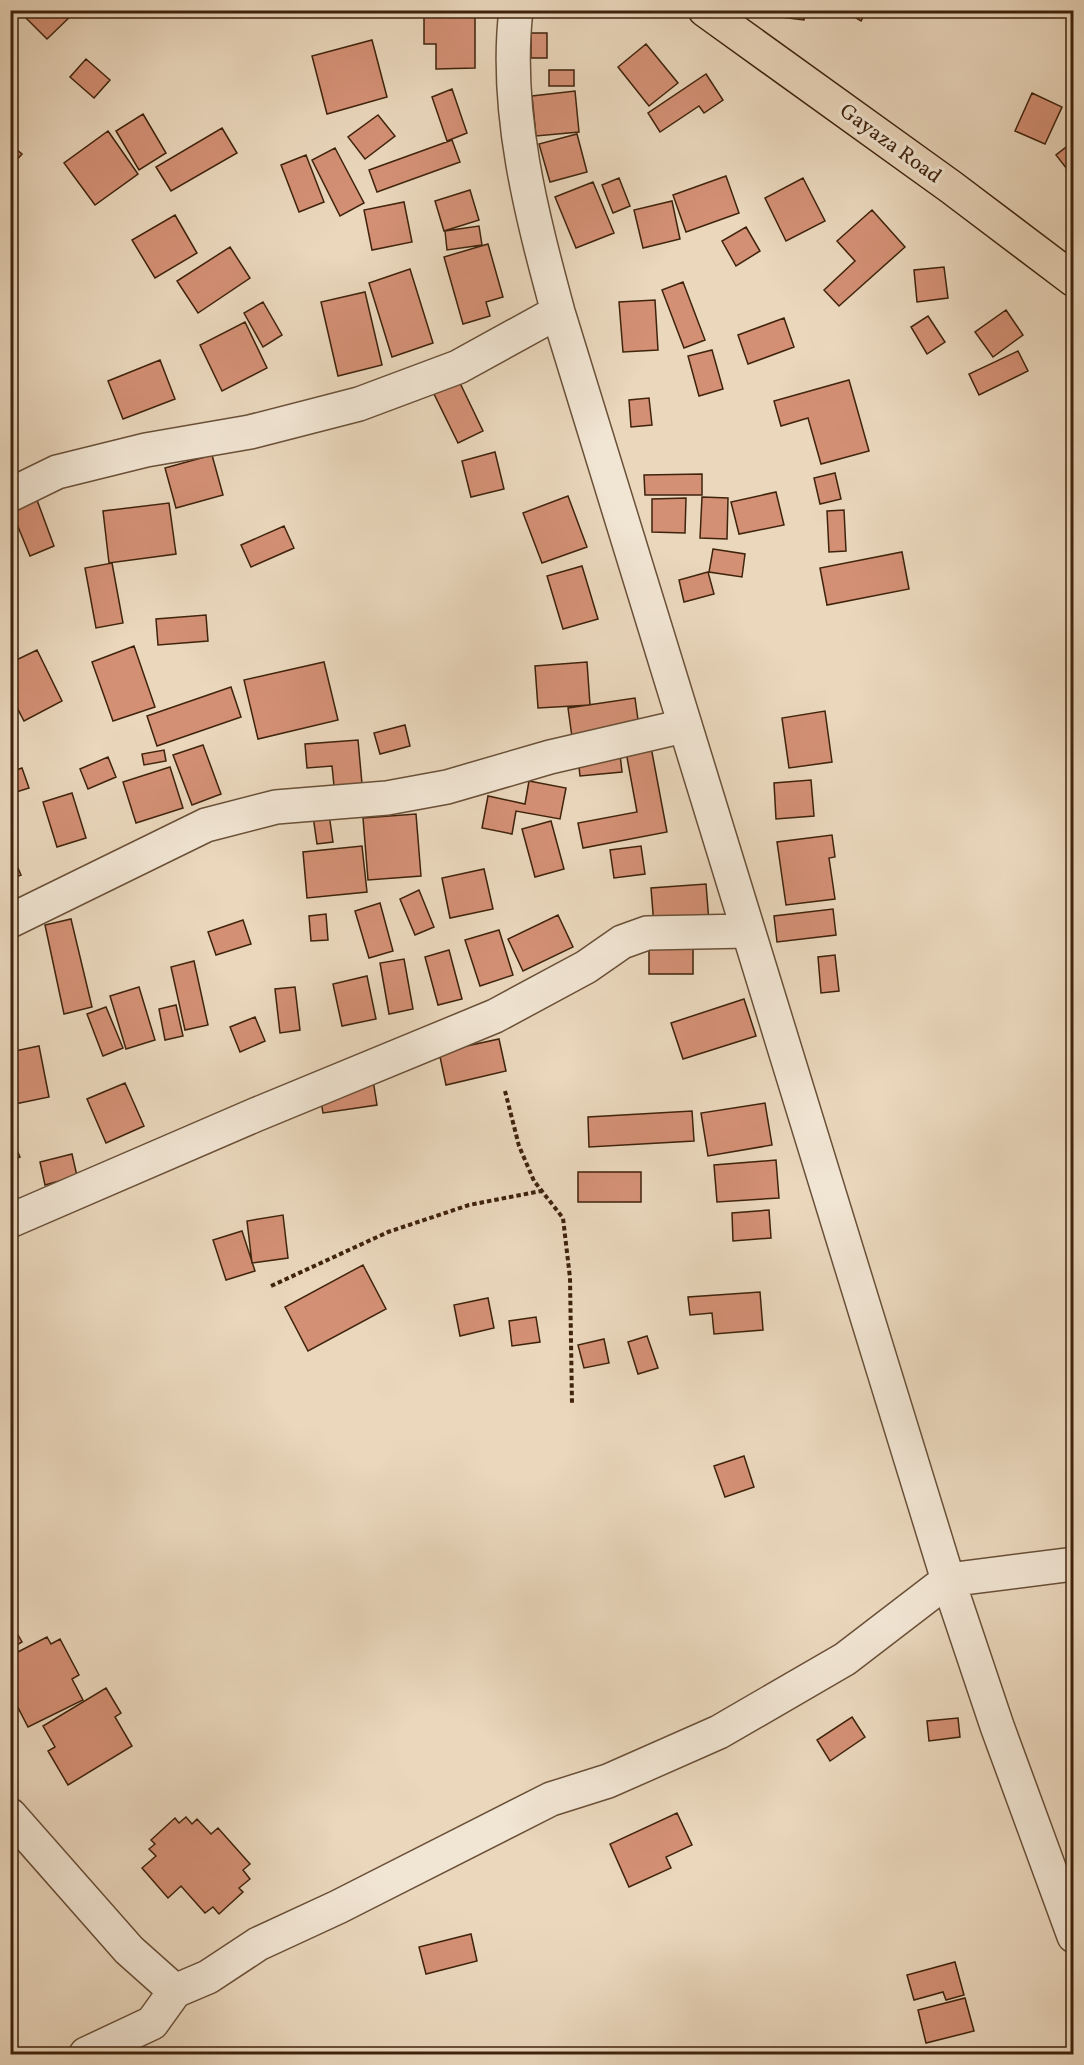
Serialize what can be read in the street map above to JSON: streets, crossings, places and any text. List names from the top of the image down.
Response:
{
  "streets": {
    "main road": ["Gayaza Road"]
  }
}
